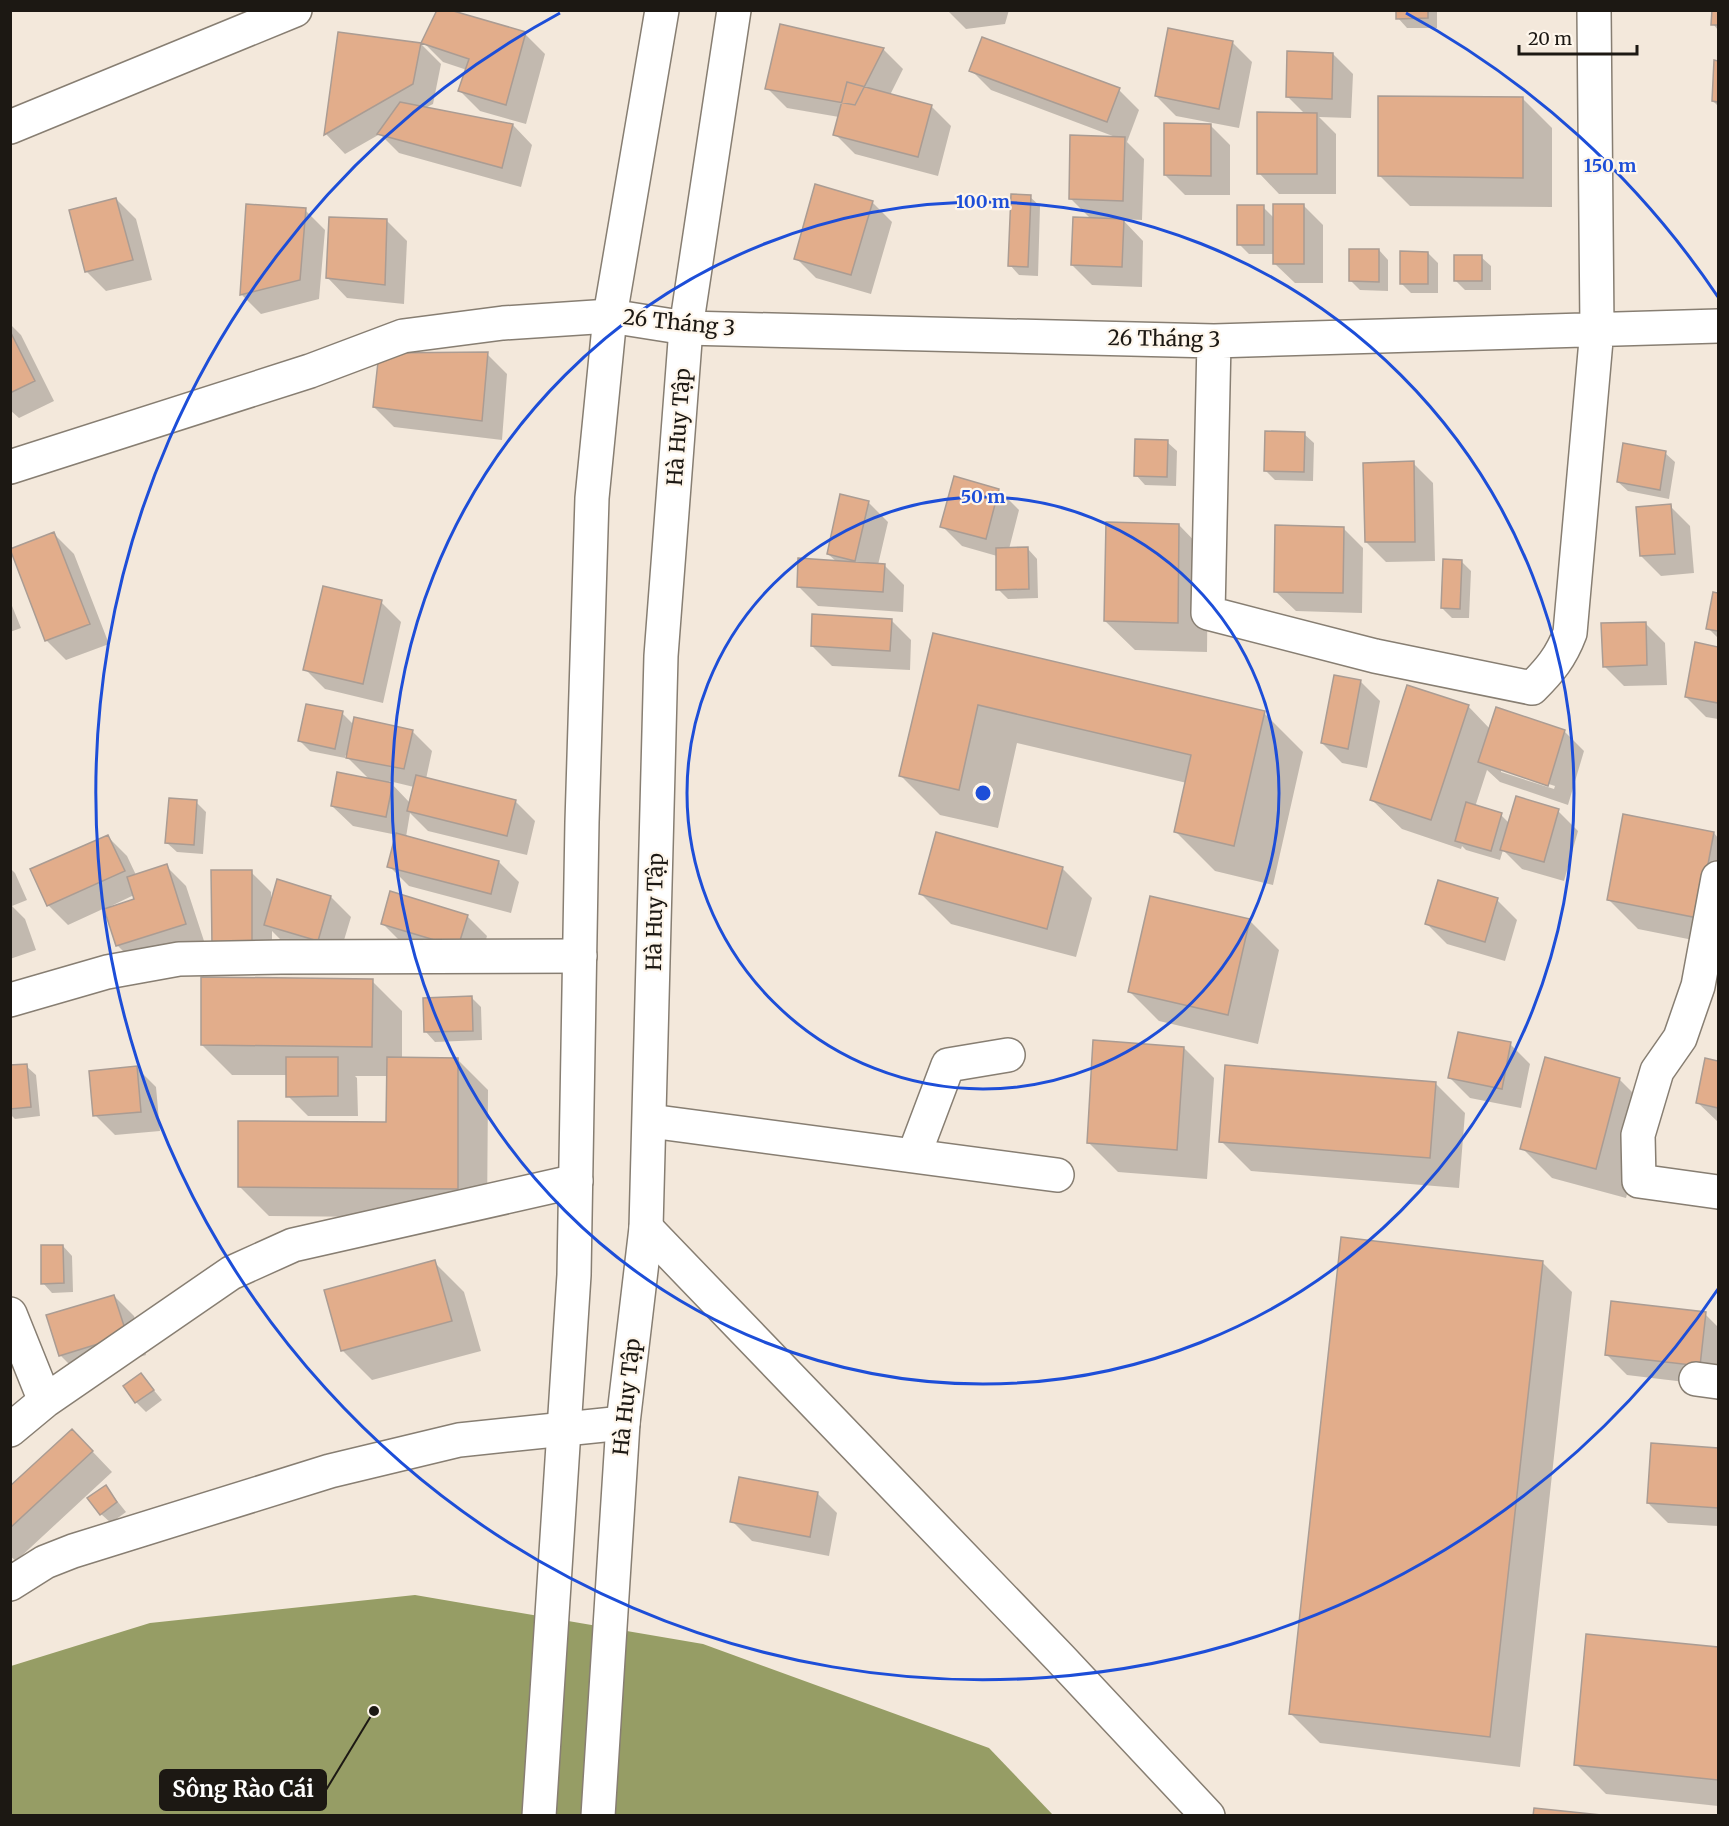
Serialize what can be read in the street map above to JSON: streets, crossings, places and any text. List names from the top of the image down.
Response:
{
  "streets": {
    "street": ["26 Tháng 3", "Hà Huy Tập"]
  },
  "crossings": [
    ["26 Tháng 3", "Hà Huy Tập"]
  ],
  "places": ["Sông Rào Cái"],
  "scale_bar": "20 m",
  "rings": ["150 m", "100 m", "50 m"]
}
